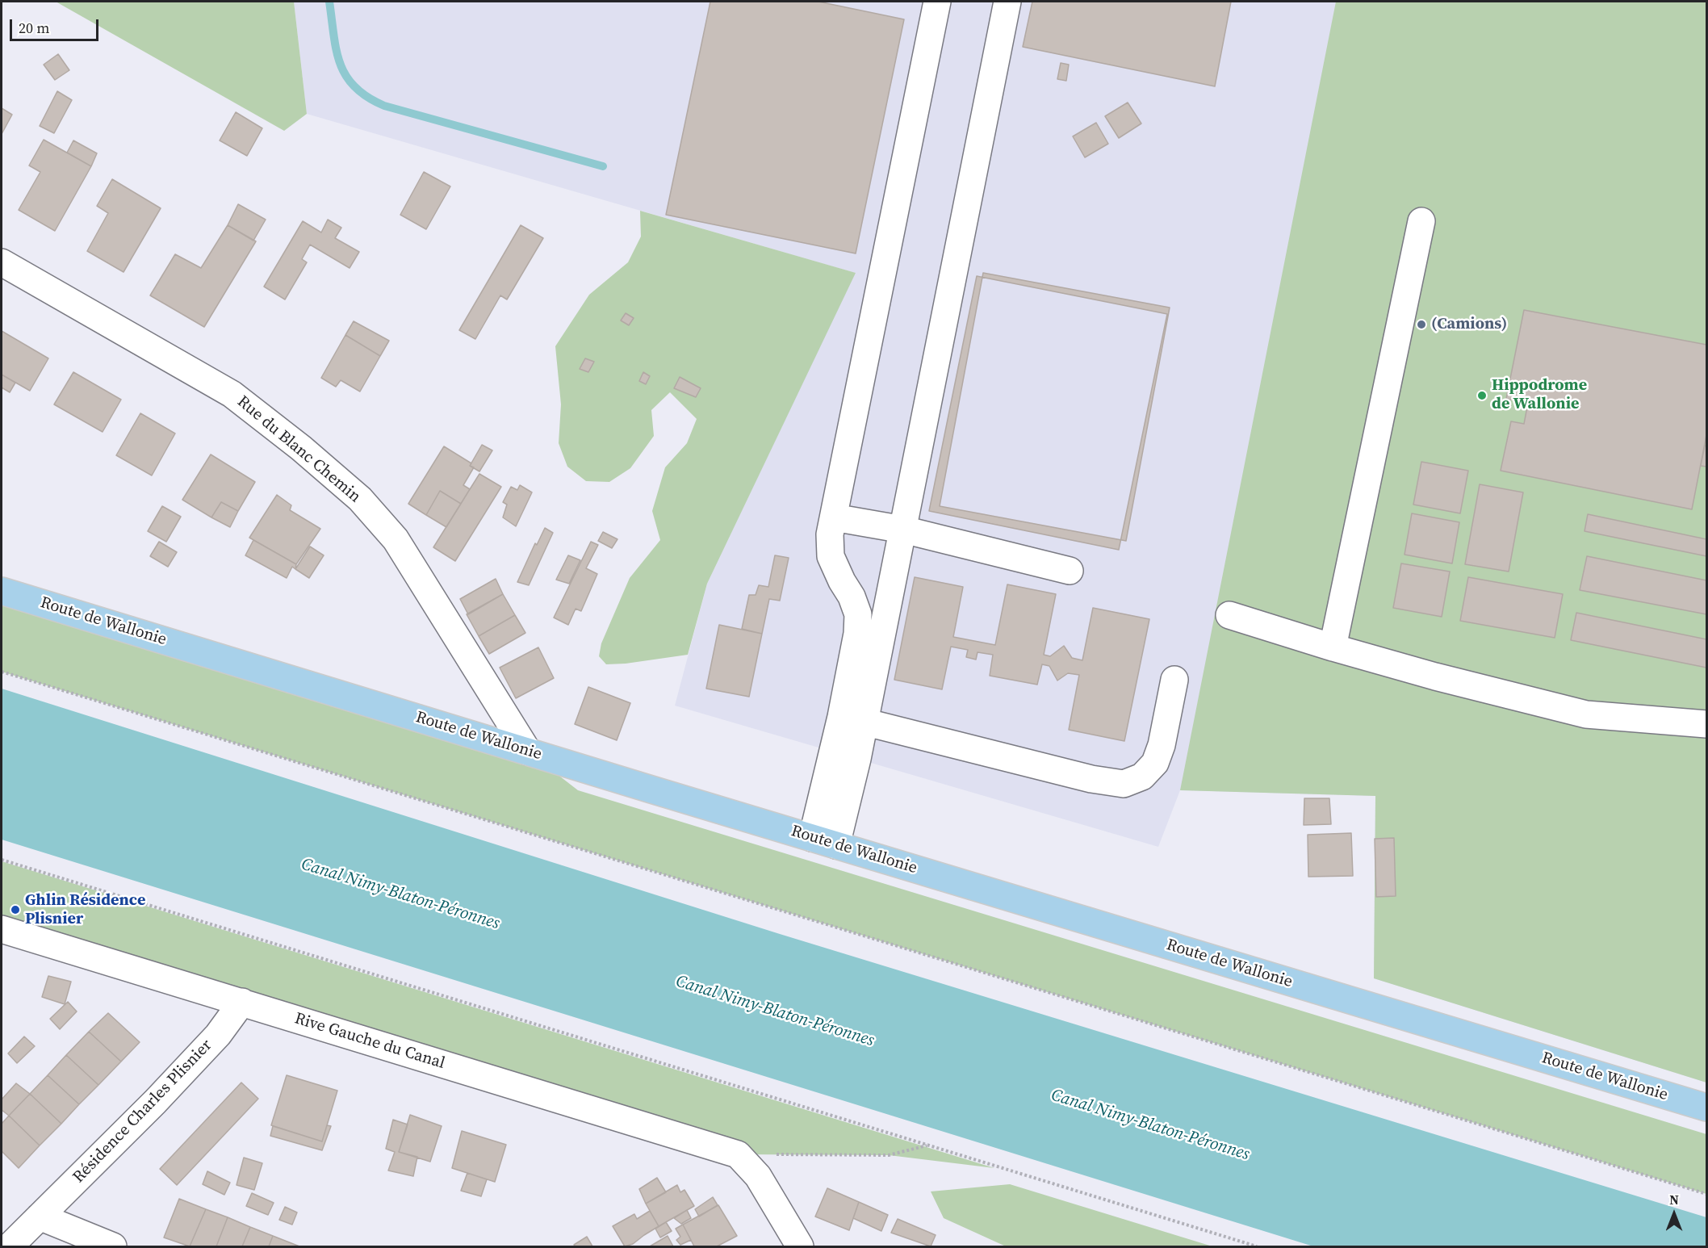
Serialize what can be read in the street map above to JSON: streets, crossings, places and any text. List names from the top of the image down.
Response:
{
  "streets": {
    "main road": ["Route de Wallonie"],
    "street": ["Rue du Blanc Chemin", "Rive Gauche du Canal", "Résidence Charles Plisnier"]
  },
  "crossings": [
    ["Rue du Blanc Chemin", "Route de Wallonie"],
    ["Rive Gauche du Canal", "Résidence Charles Plisnier"]
  ],
  "water": ["Canal Nimy-Blaton-Péronnes"],
  "places": ["(Camions)", "Hippodrome de Wallonie", "Ghlin Résidence Plisnier"],
  "scale_bar": "20 m",
  "north": "top"
}
